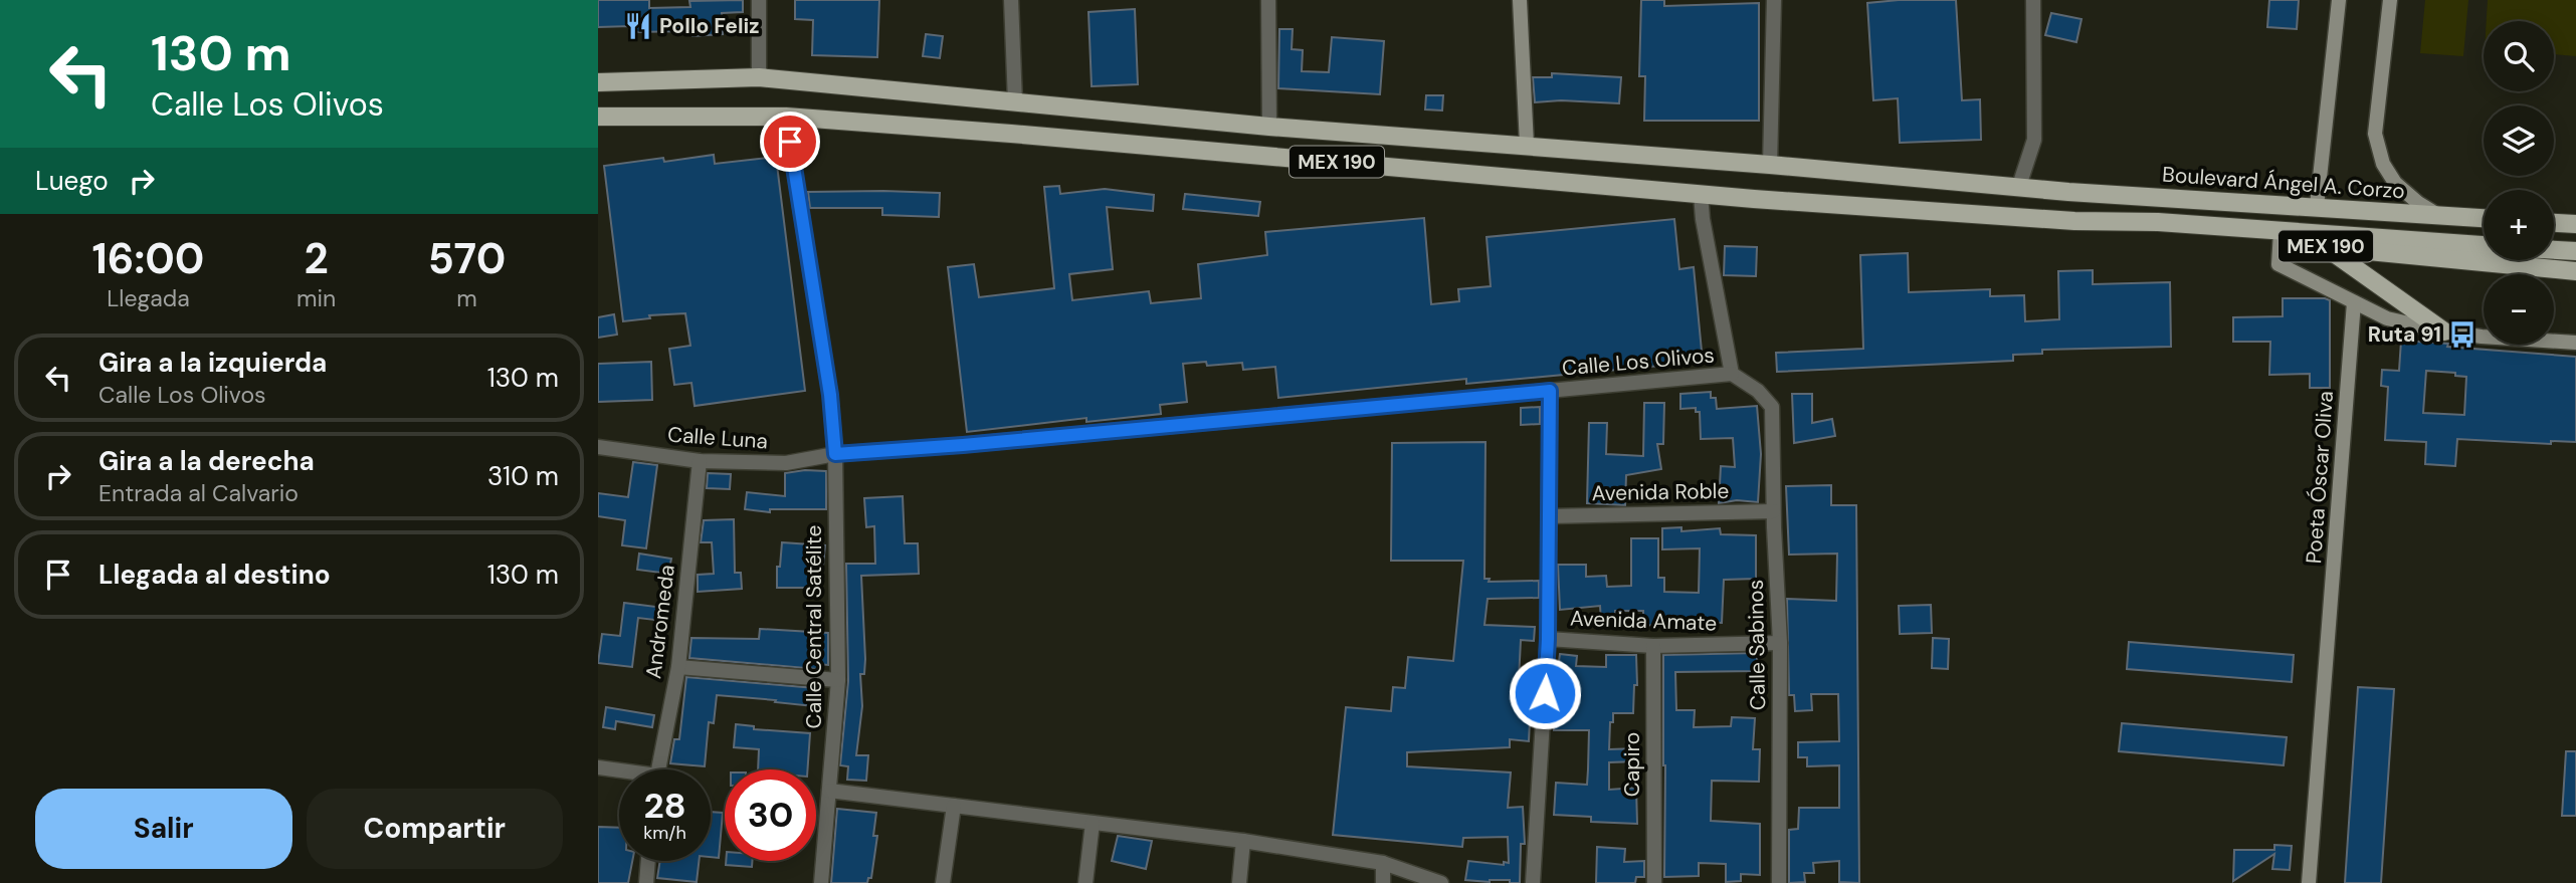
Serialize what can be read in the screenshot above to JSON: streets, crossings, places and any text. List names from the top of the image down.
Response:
{
  "streets": {
    "main road": ["MEX 190", "Boulevard Ángel A. Corzo"],
    "street": [
      "Calle Los Olivos",
      "Calle Luna",
      "Poeta Óscar Oliva",
      "Avenida Roble",
      "Avenida Amate",
      "Andromeda",
      "Calle Central Satélite",
      "Calle Sabinos",
      "Capiro"
    ]
  },
  "crossings": [
    ["MEX 190", "Boulevard Ángel A. Corzo"],
    ["MEX 190", "Calle Central Satélite"],
    ["Calle Los Olivos", "Calle Luna"],
    ["Calle Los Olivos", "Calle Central Satélite"],
    ["Calle Los Olivos", "Calle Sabinos"],
    ["Calle Luna", "Andromeda"],
    ["Calle Luna", "Calle Central Satélite"],
    ["Avenida Roble", "Calle Sabinos"],
    ["Avenida Amate", "Calle Sabinos"],
    ["Avenida Amate", "Capiro"]
  ],
  "places": {
    "restaurant": ["Pollo Feliz"],
    "bus stop": ["Ruta 91"]
  },
  "page": {
    "turn": ["130 m", "Calle Los Olivos"],
    "map_buttons": ["+", "−"],
    "then": "Luego",
    "eta": [
      "16:00",
      "Llegada",
      "2",
      "min",
      "570",
      "m"
    ],
    "list": [
      {
        "name": "Gira a la izquierda",
        "note": "Calle Los Olivos",
        "value": "130 m"
      },
      {
        "name": "Gira a la derecha",
        "note": "Entrada al Calvario",
        "value": "310 m"
      },
      {
        "name": "Llegada al destino",
        "value": "130 m"
      }
    ],
    "speed": "28 km/h",
    "limit": "30",
    "buttons": ["Salir", "Compartir"]
  }
}
